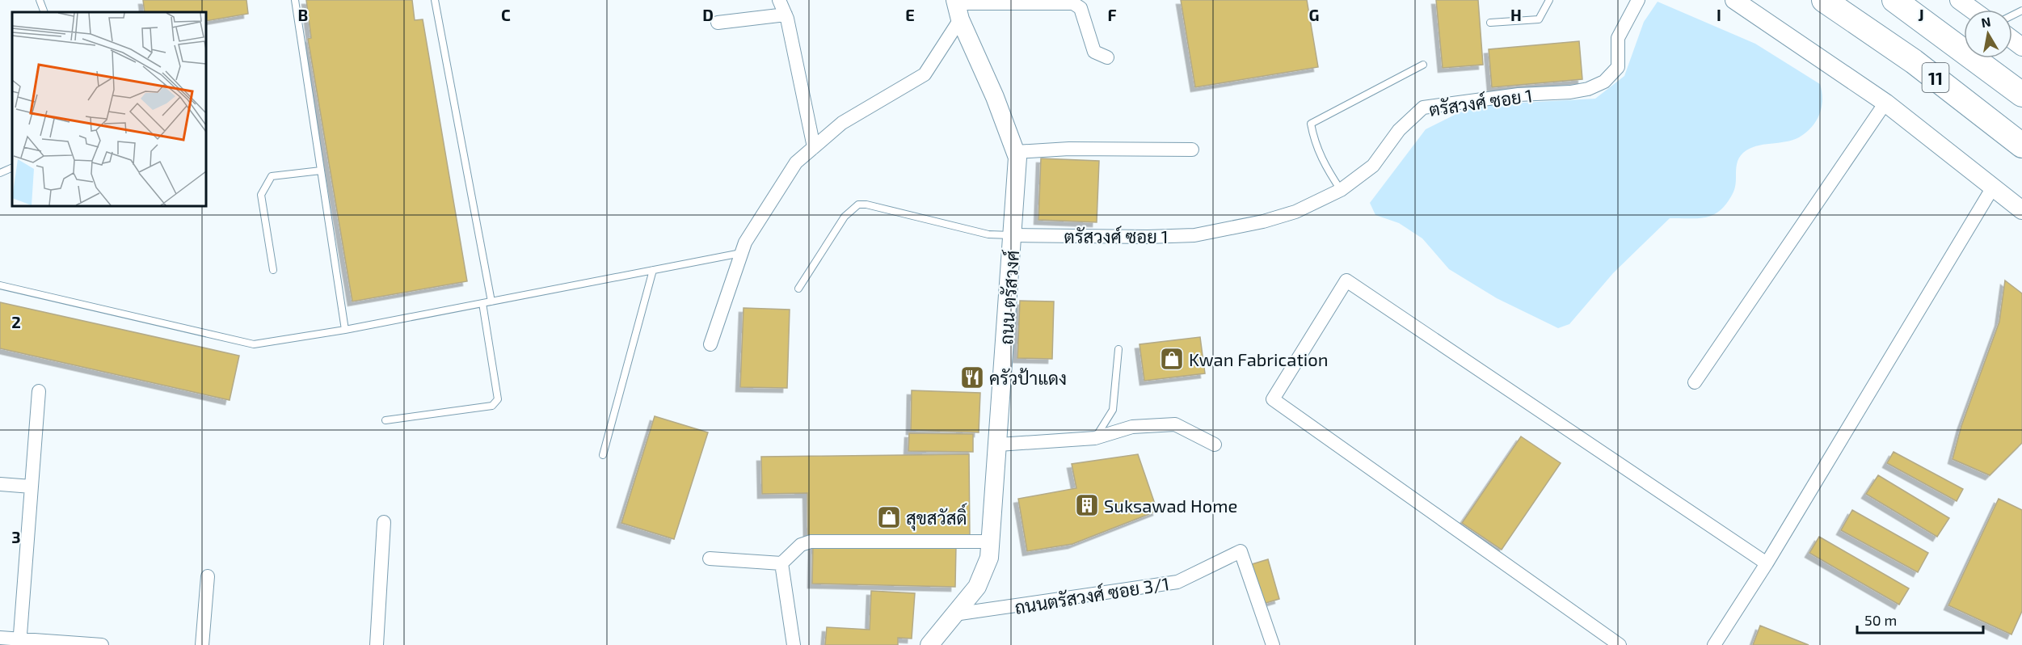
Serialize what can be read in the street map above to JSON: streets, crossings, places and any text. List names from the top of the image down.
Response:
{
  "streets": {
    "highway": ["11"],
    "street": ["ตรัสวงศ์ ซอย 1", "ถนน ตรัสวงศ์", "ถนนตรัสวงศ์ ซอย 3/1"]
  },
  "crossings": [
    ["ตรัสวงศ์ ซอย 1", "ถนน ตรัสวงศ์"],
    ["ถนน ตรัสวงศ์", "ถนนตรัสวงศ์ ซอย 3/1"]
  ],
  "places": {
    "shop": ["Kwan Fabrication", "สุขสวัสดิ์"],
    "restaurant": ["ครัวป้าแดง"],
    "building": ["Suksawad Home"]
  },
  "scale_bar": "50 m",
  "north": "top",
  "grid": {
    "columns": [
      "B",
      "C",
      "D",
      "E",
      "F",
      "G",
      "H",
      "I",
      "J"
    ],
    "rows": ["2", "3"]
  }
}
